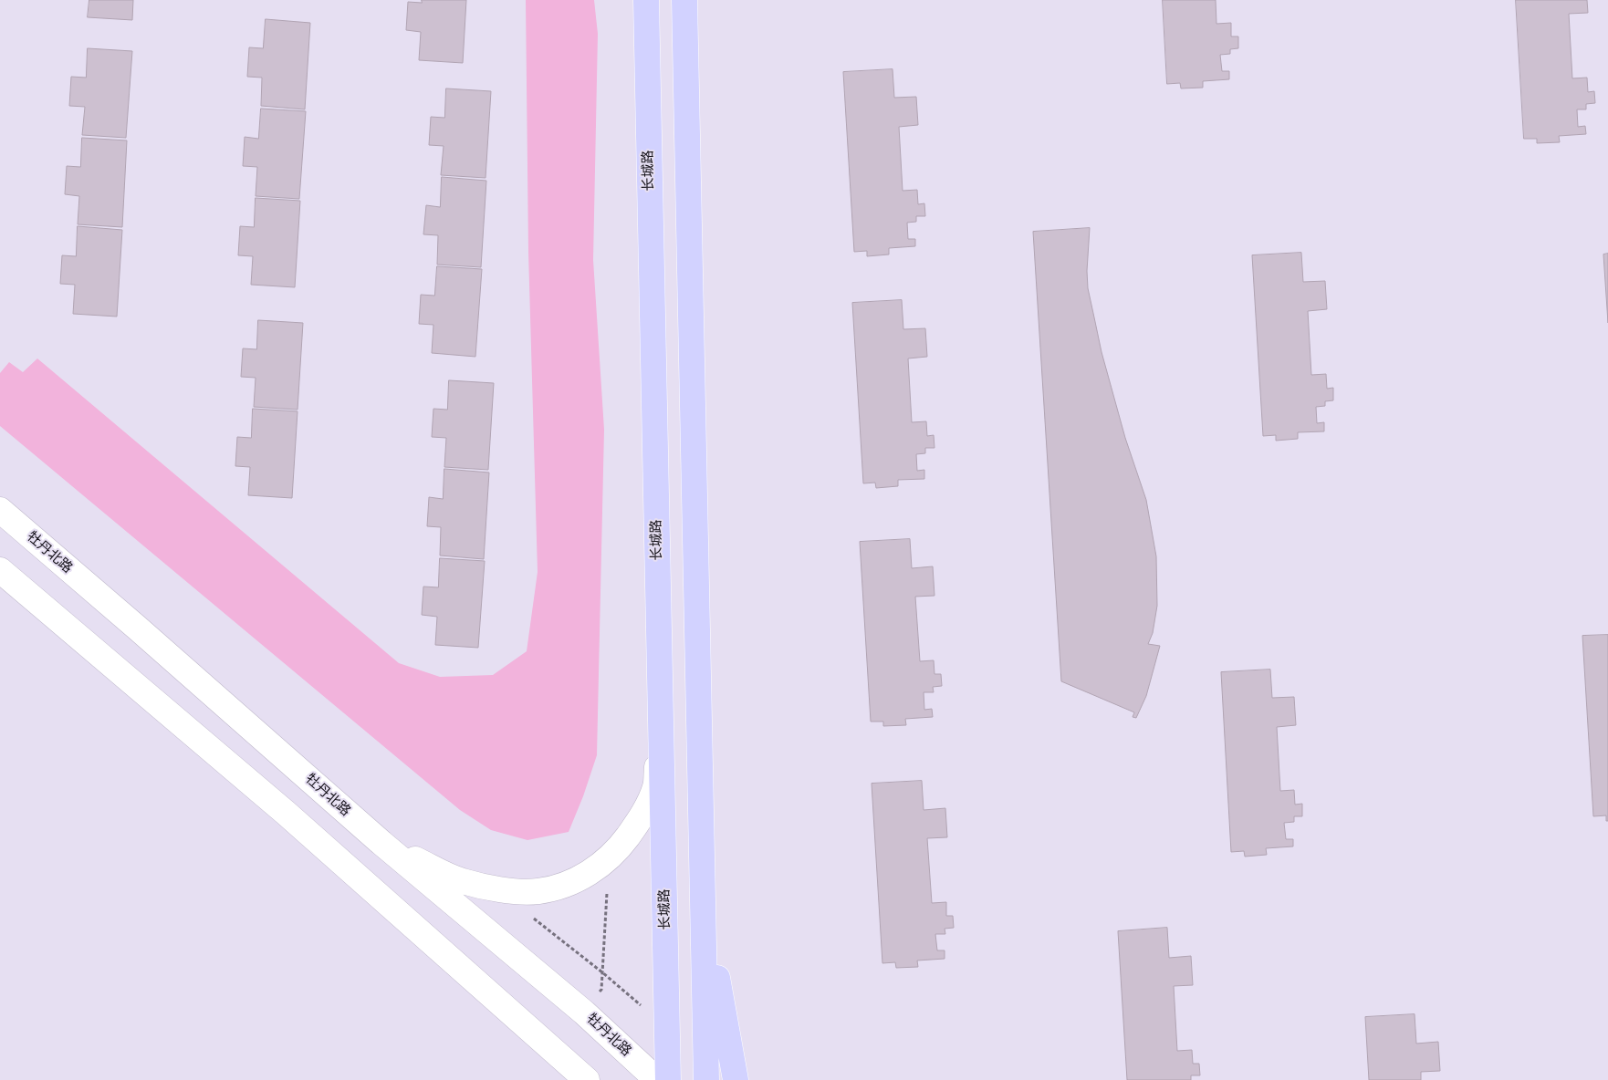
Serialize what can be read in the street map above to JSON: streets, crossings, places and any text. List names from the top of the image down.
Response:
{
  "streets": {
    "main road": ["长城路"],
    "street": ["牡丹北路"]
  }
}
